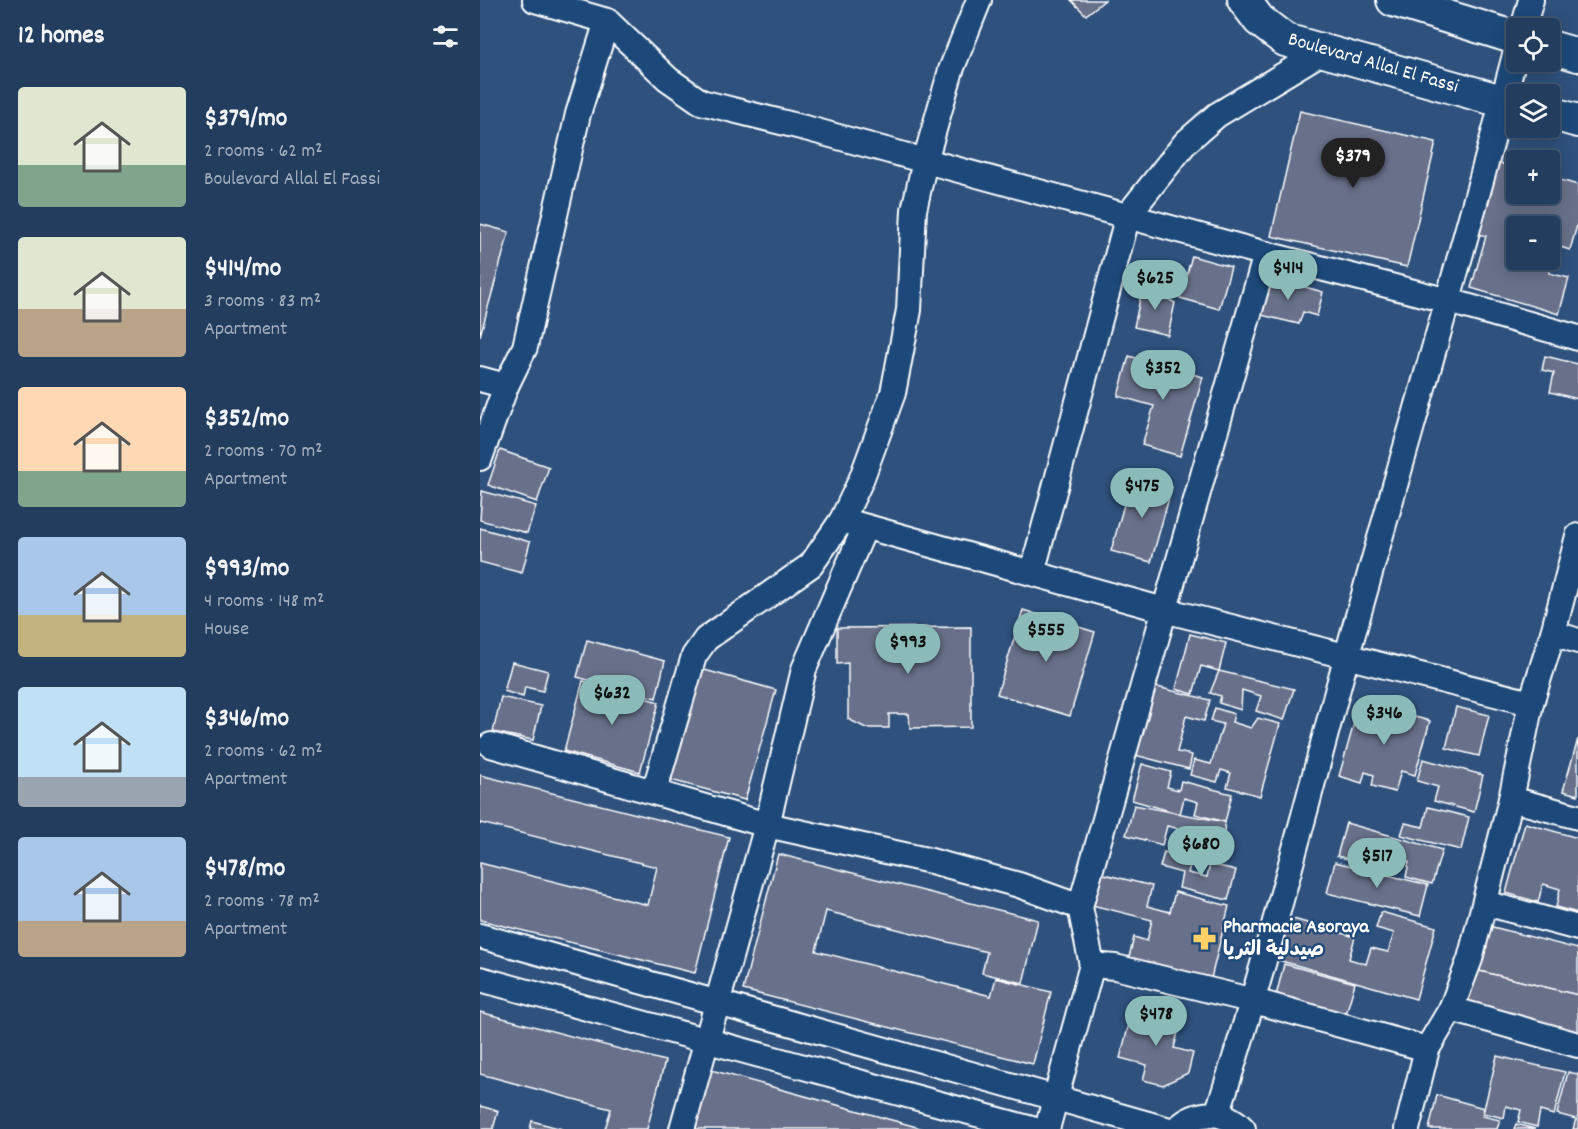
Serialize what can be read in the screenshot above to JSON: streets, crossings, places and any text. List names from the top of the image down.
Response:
{
  "streets": {
    "main road": ["Boulevard Allal El Fassi"]
  },
  "places": {
    "pharmacy": ["Pharmacie Asoraya صيدلية الثريا"]
  },
  "page": {
    "heading": "12 homes",
    "map_buttons": ["+", "−"],
    "list": [
      {
        "name": "$379/mo",
        "note": "2 rooms · 62 m² · Boulevard Allal El Fassi"
      },
      {
        "name": "$414/mo",
        "note": "3 rooms · 83 m² · Apartment"
      },
      {
        "name": "$352/mo",
        "note": "2 rooms · 70 m² · Apartment"
      },
      {
        "name": "$993/mo",
        "note": "4 rooms · 148 m² · House"
      },
      {
        "name": "$346/mo",
        "note": "2 rooms · 62 m² · Apartment"
      },
      {
        "name": "$478/mo",
        "note": "2 rooms · 78 m² · Apartment"
      }
    ],
    "price": [
      "$379",
      "$414",
      "$625",
      "$352",
      "$475",
      "$555",
      "$993",
      "$632",
      "$346",
      "$680",
      "$517",
      "$478"
    ]
  }
}
